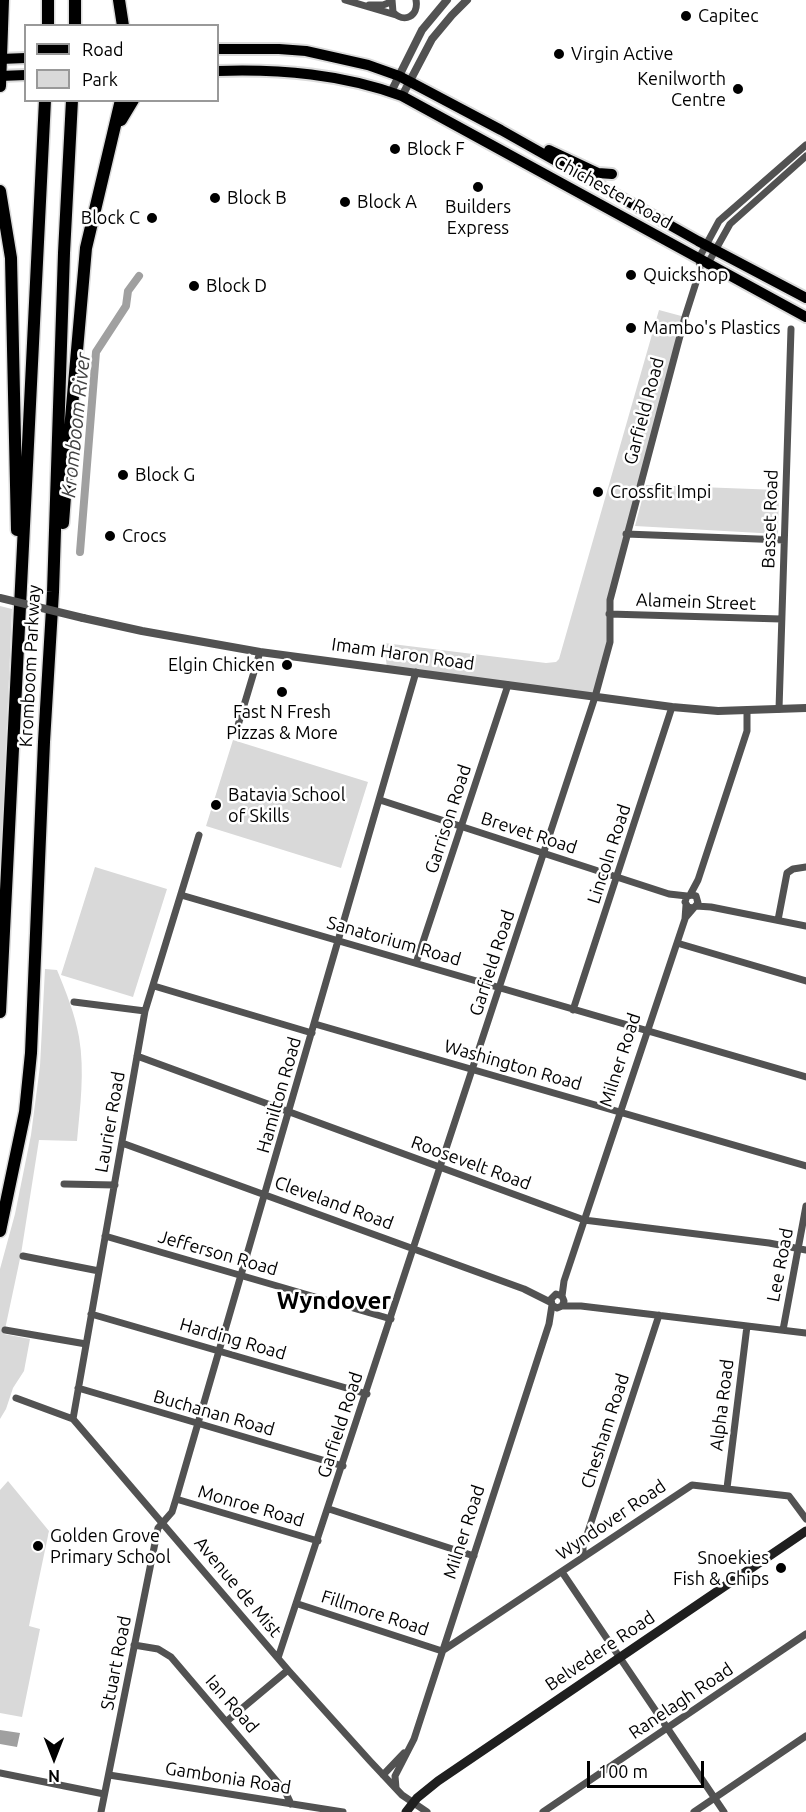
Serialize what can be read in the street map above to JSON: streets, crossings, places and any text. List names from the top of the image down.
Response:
{
  "streets": {
    "highway": ["Kromboom Parkway"],
    "main road": ["Chichester Road", "Belvedere Road"],
    "street": [
      "Garfield Road",
      "Basset Road",
      "Alamein Street",
      "Imam Haron Road",
      "Garrison Road",
      "Brevet Road",
      "Lincoln Road",
      "Sanatorium Road",
      "Milner Road",
      "Washington Road",
      "Hamilton Road",
      "Laurier Road",
      "Roosevelt Road",
      "Cleveland Road",
      "Jefferson Road",
      "Lee Road",
      "Harding Road",
      "Alpha Road",
      "Buchanan Road",
      "Chesham Road",
      "Monroe Road",
      "Wyndover Road",
      "Avenue de Mist",
      "Fillmore Road",
      "Stuart Road",
      "Ranelagh Road",
      "Ian Road",
      "Gambonia Road"
    ]
  },
  "crossings": [
    ["Chichester Road", "Garfield Road"],
    ["Garfield Road", "Alamein Street"],
    ["Garfield Road", "Imam Haron Road"],
    ["Garfield Road", "Brevet Road"],
    ["Garfield Road", "Sanatorium Road"],
    ["Garfield Road", "Washington Road"],
    ["Garfield Road", "Roosevelt Road"],
    ["Garfield Road", "Cleveland Road"],
    ["Garfield Road", "Jefferson Road"],
    ["Garfield Road", "Harding Road"],
    ["Garfield Road", "Buchanan Road"],
    ["Garfield Road", "Monroe Road"],
    ["Garfield Road", "Avenue de Mist"],
    ["Garfield Road", "Fillmore Road"],
    ["Basset Road", "Alamein Street"],
    ["Basset Road", "Imam Haron Road"],
    ["Imam Haron Road", "Garrison Road"],
    ["Imam Haron Road", "Lincoln Road"],
    ["Imam Haron Road", "Milner Road"],
    ["Imam Haron Road", "Hamilton Road"],
    ["Garrison Road", "Brevet Road"],
    ["Garrison Road", "Sanatorium Road"],
    ["Brevet Road", "Lincoln Road"],
    ["Brevet Road", "Milner Road"],
    ["Brevet Road", "Hamilton Road"],
    ["Lincoln Road", "Sanatorium Road"],
    ["Sanatorium Road", "Milner Road"],
    ["Sanatorium Road", "Hamilton Road"],
    ["Sanatorium Road", "Laurier Road"],
    ["Milner Road", "Washington Road"],
    ["Milner Road", "Roosevelt Road"],
    ["Milner Road", "Cleveland Road"],
    ["Milner Road", "Wyndover Road"],
    ["Milner Road", "Avenue de Mist"],
    ["Milner Road", "Fillmore Road"],
    ["Washington Road", "Hamilton Road"],
    ["Hamilton Road", "Roosevelt Road"],
    ["Hamilton Road", "Cleveland Road"],
    ["Hamilton Road", "Jefferson Road"],
    ["Hamilton Road", "Harding Road"],
    ["Hamilton Road", "Buchanan Road"],
    ["Hamilton Road", "Monroe Road"],
    ["Hamilton Road", "Avenue de Mist"],
    ["Hamilton Road", "Stuart Road"],
    ["Laurier Road", "Roosevelt Road"],
    ["Laurier Road", "Cleveland Road"],
    ["Laurier Road", "Jefferson Road"],
    ["Laurier Road", "Harding Road"],
    ["Laurier Road", "Buchanan Road"],
    ["Laurier Road", "Avenue de Mist"],
    ["Roosevelt Road", "Lee Road"],
    ["Cleveland Road", "Lee Road"],
    ["Cleveland Road", "Alpha Road"],
    ["Cleveland Road", "Chesham Road"],
    ["Alpha Road", "Wyndover Road"],
    ["Chesham Road", "Wyndover Road"],
    ["Wyndover Road", "Fillmore Road"],
    ["Avenue de Mist", "Belvedere Road"],
    ["Avenue de Mist", "Stuart Road"],
    ["Stuart Road", "Ian Road"],
    ["Stuart Road", "Gambonia Road"],
    ["Ian Road", "Gambonia Road"]
  ],
  "districts": ["Wyndover"],
  "water": ["Kromboom River"],
  "places": [
    "Capitec",
    "Virgin Active",
    "Kenilworth Centre",
    "Block F",
    "Builders Express",
    "Block B",
    "Block A",
    "Block C",
    "Quickshop",
    "Block D",
    "Mambo's Plastics",
    "Block G",
    "Crossfit Impi",
    "Crocs",
    "Elgin Chicken",
    "Fast N Fresh Pizzas & More",
    "Batavia School of Skills",
    "Golden Grove Primary School",
    "Snoekies Fish & Chips"
  ],
  "legend": ["Road", "Park"],
  "scale_bar": "100 m",
  "north": "bottom"
}
